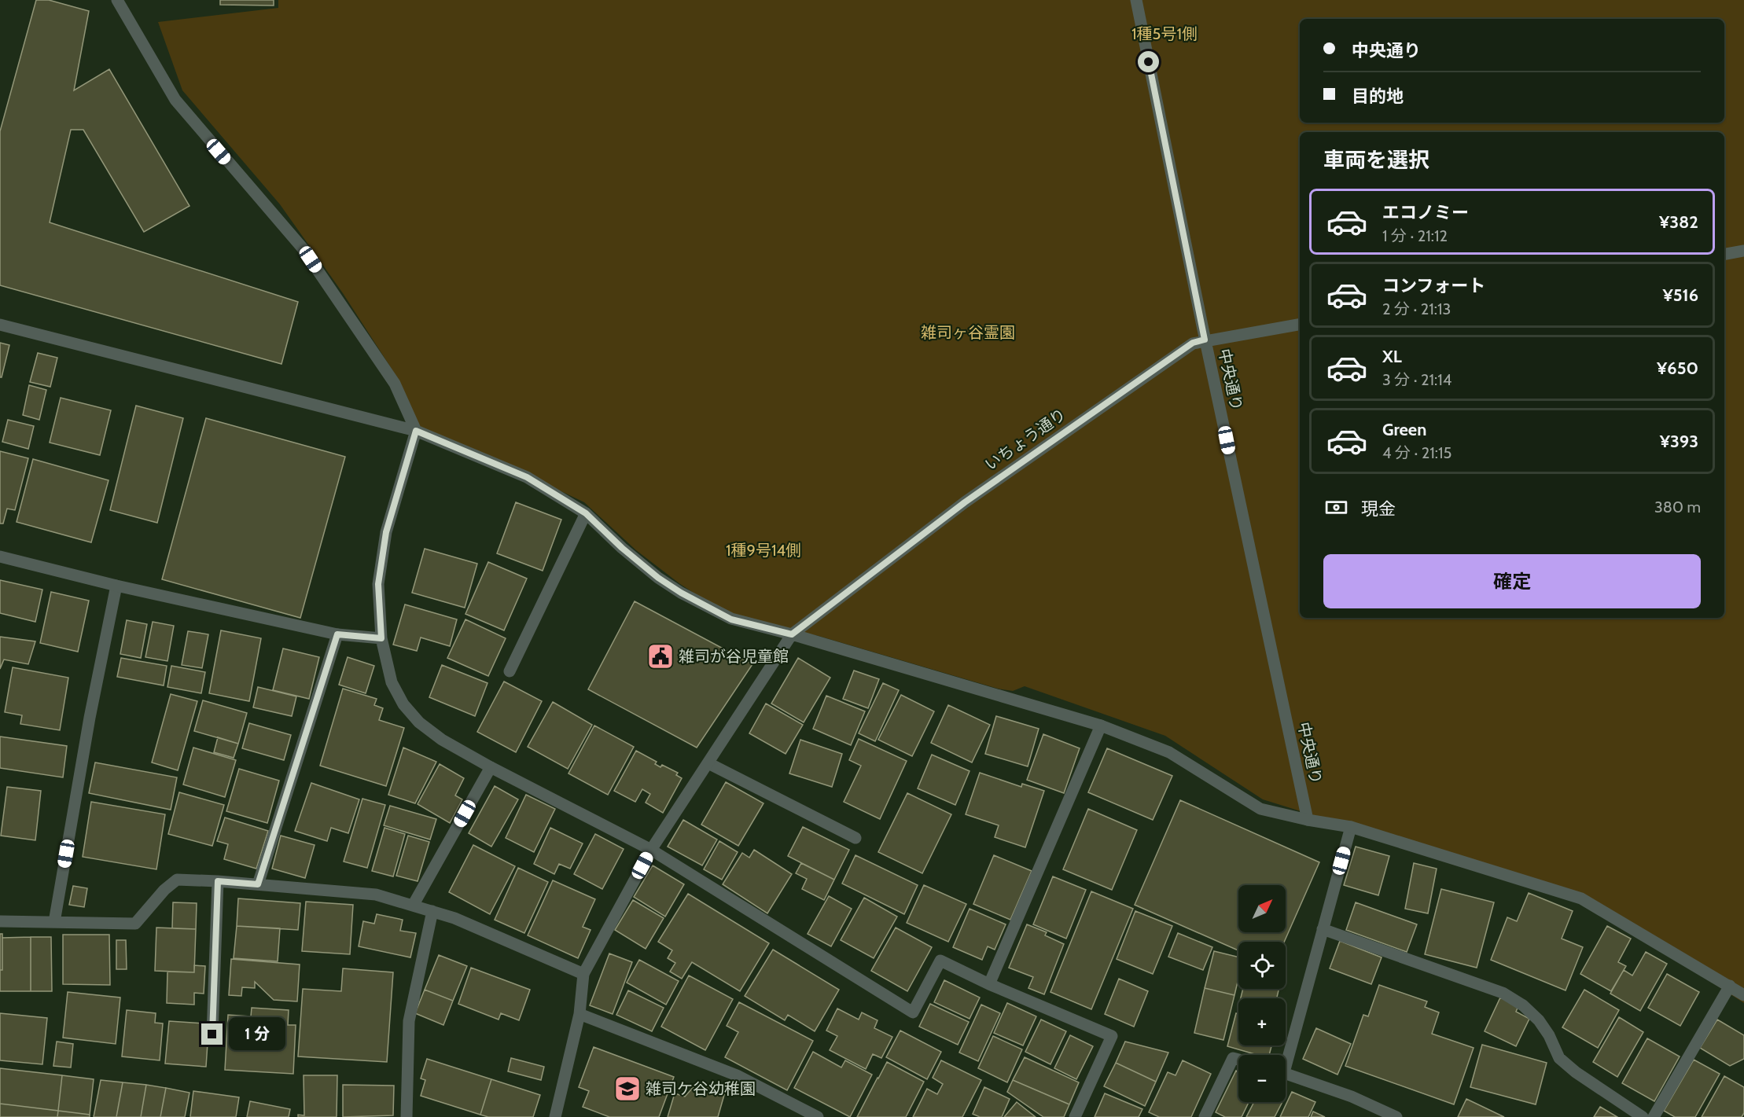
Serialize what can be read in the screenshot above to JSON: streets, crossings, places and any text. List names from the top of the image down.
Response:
{
  "streets": {
    "street": ["中央通り", "いちょう通り"]
  },
  "crossings": [
    ["中央通り", "いちょう通り"]
  ],
  "parks": ["1種5号1側", "雑司ヶ谷霊園", "1種9号14側"],
  "places": {
    "public building": ["雑司が谷児童館"],
    "school or university": ["雑司ケ谷幼稚園"]
  },
  "north": "top right",
  "page": {
    "banner": ["中央通り", "目的地"],
    "heading": "車両を選択",
    "list": [
      {
        "name": "エコノミー",
        "note": "1 分 · 21:12",
        "value": "¥382"
      },
      {
        "name": "コンフォート",
        "note": "2 分 · 21:13",
        "value": "¥516"
      },
      {
        "name": "XL",
        "note": "3 分 · 21:14",
        "value": "¥650"
      },
      {
        "name": "Green",
        "note": "4 分 · 21:15",
        "value": "¥393"
      }
    ],
    "pay": ["現金", "380 m"],
    "buttons": "確定",
    "map_buttons": ["+", "−"],
    "bubble": "1 分"
  }
}
